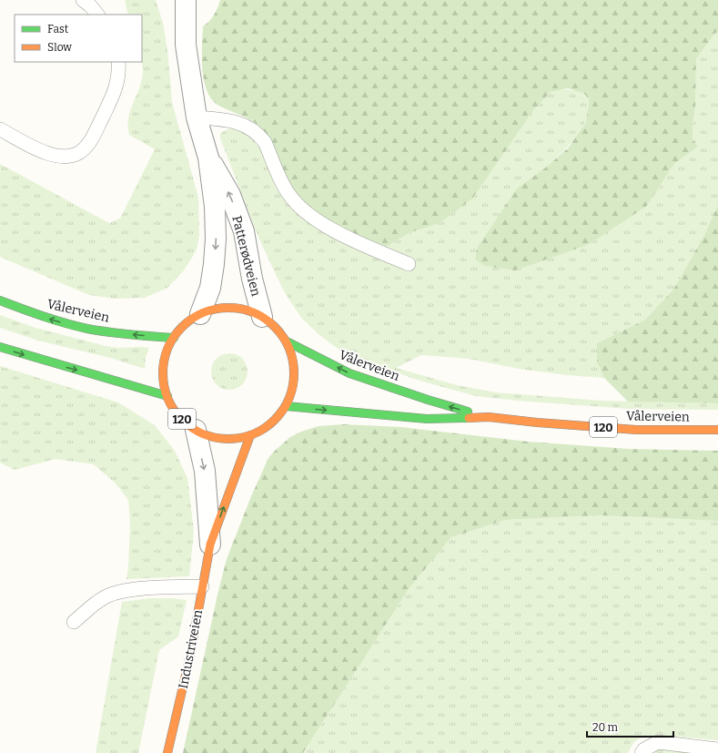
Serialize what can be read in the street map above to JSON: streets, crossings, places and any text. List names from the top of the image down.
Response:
{
  "streets": {
    "main road": ["Vålerveien", "120", "Industriveien"],
    "street": ["Patterødveien"]
  },
  "crossings": [
    ["Patterødveien", "120"],
    ["Vålerveien", "120"],
    ["120", "Industriveien"]
  ],
  "legend": ["Fast", "Slow"],
  "scale_bar": "20 m"
}
